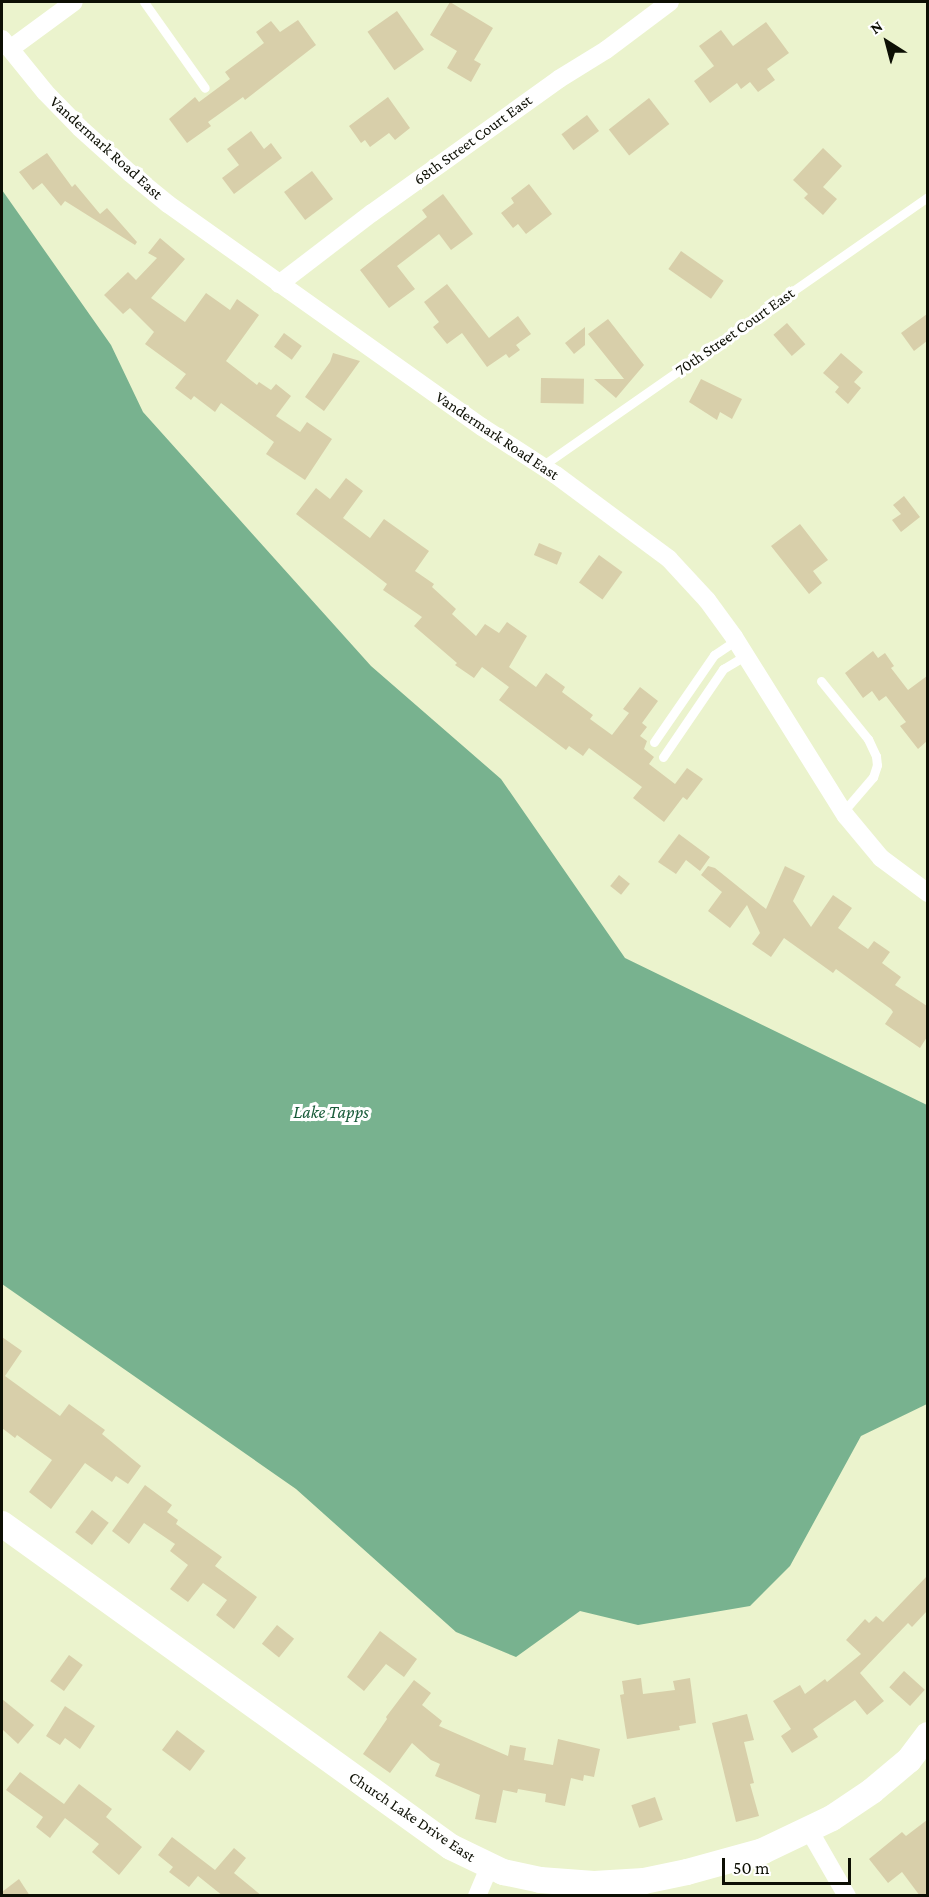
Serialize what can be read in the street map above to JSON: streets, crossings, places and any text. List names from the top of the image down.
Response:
{
  "streets": {
    "street": ["68th Street Court East", "Vandermark Road East", "Church Lake Drive East"],
    "lane": ["70th Street Court East"]
  },
  "crossings": [
    ["68th Street Court East", "Vandermark Road East"],
    ["Vandermark Road East", "70th Street Court East"]
  ],
  "water": ["Lake Tapps"],
  "scale_bar": "50 m",
  "north": "top left"
}
